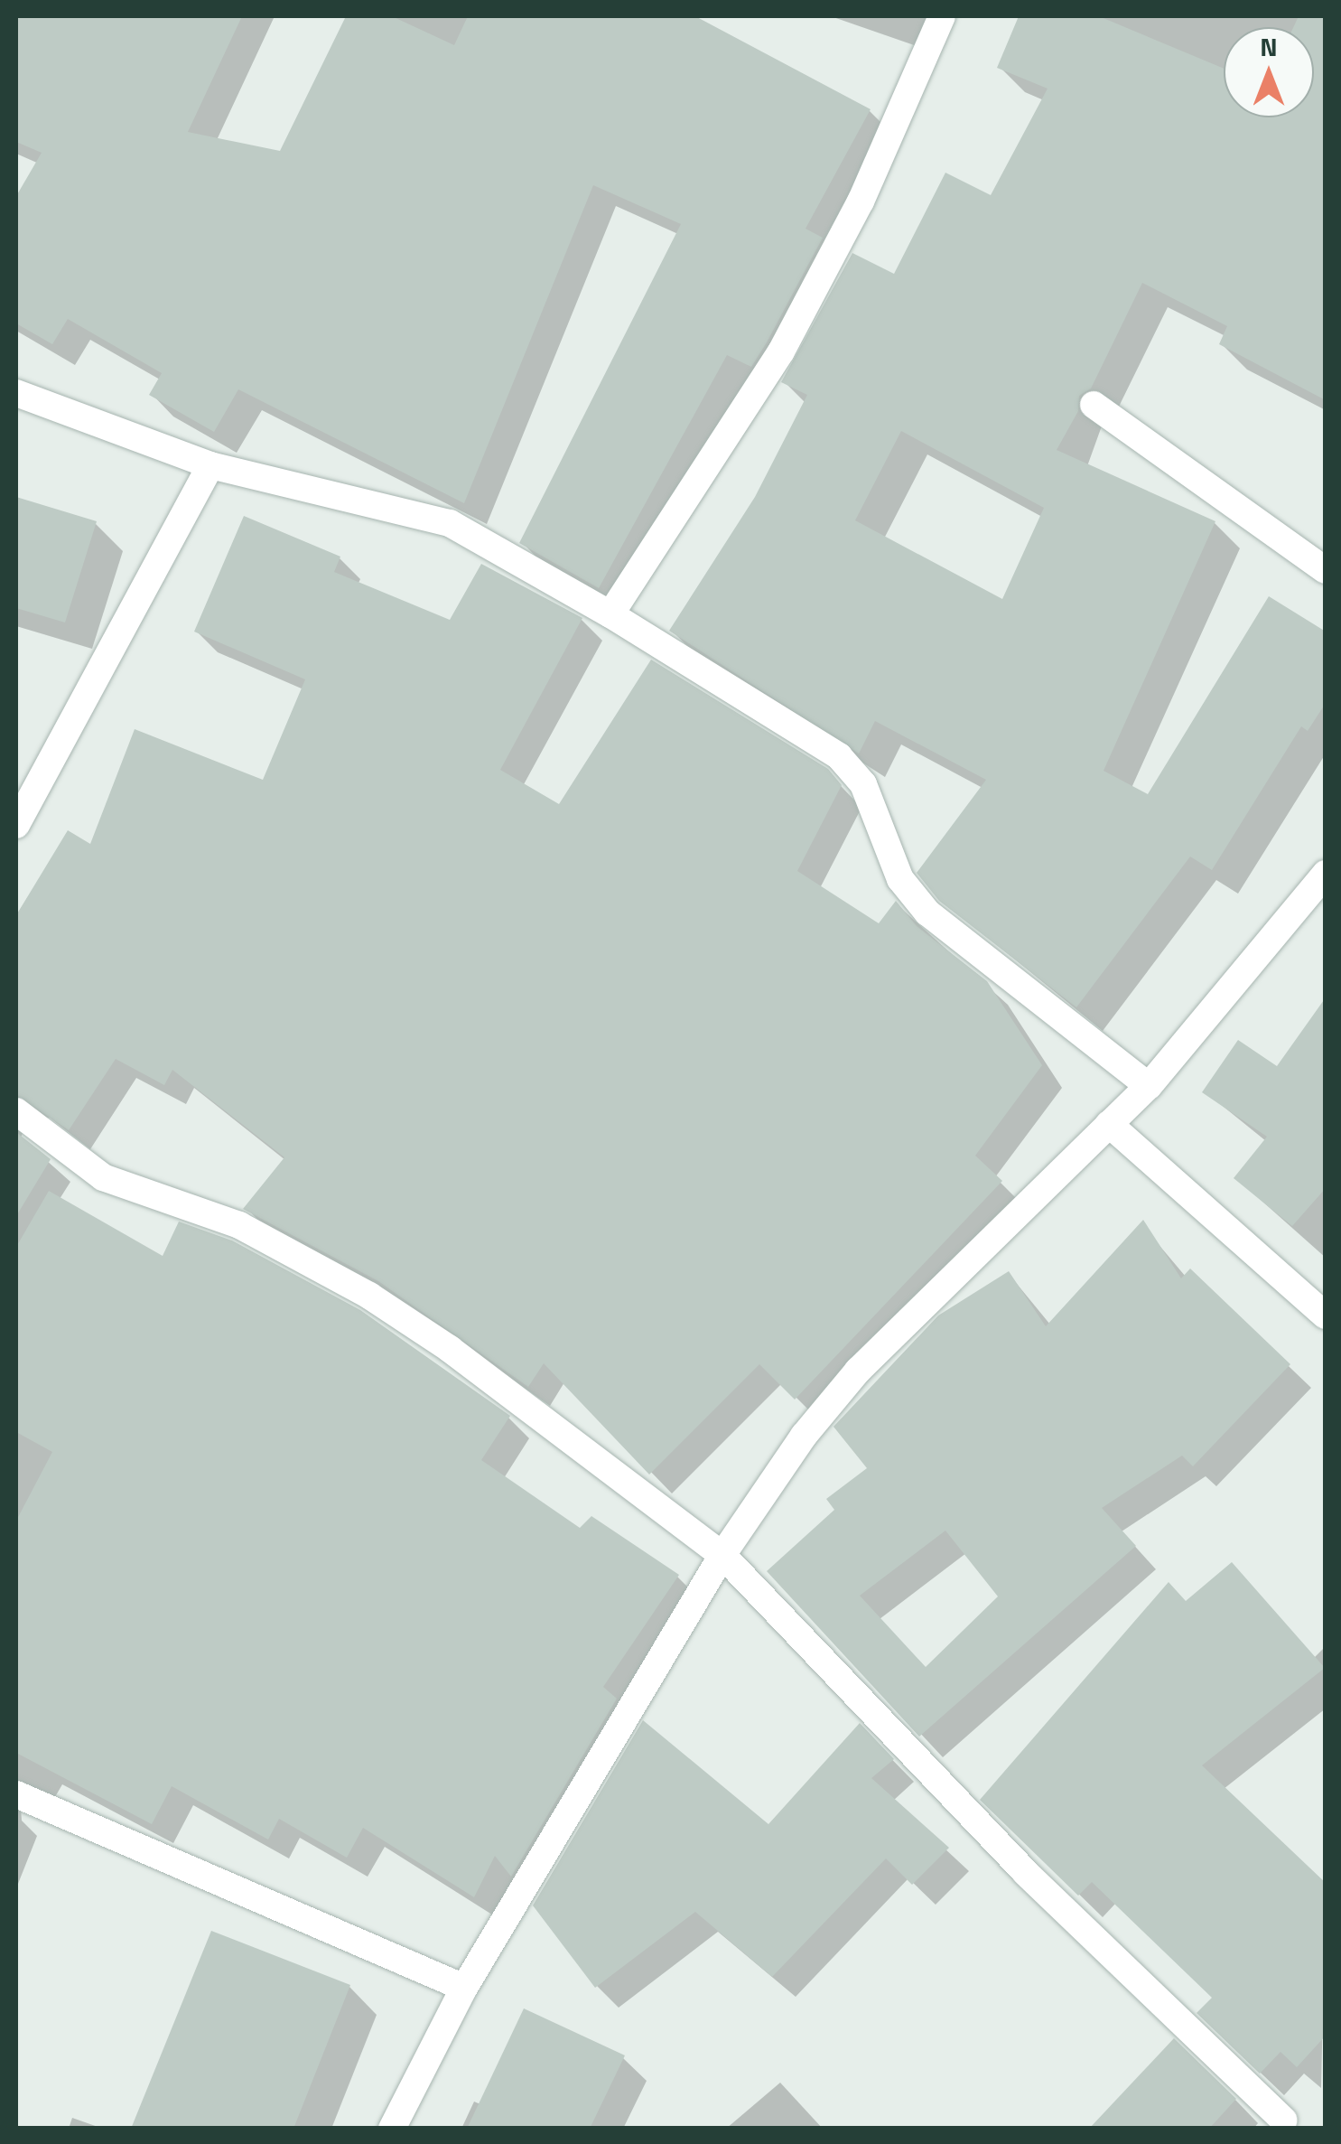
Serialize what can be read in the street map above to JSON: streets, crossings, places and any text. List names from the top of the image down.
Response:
{
  "north": "top"
}
